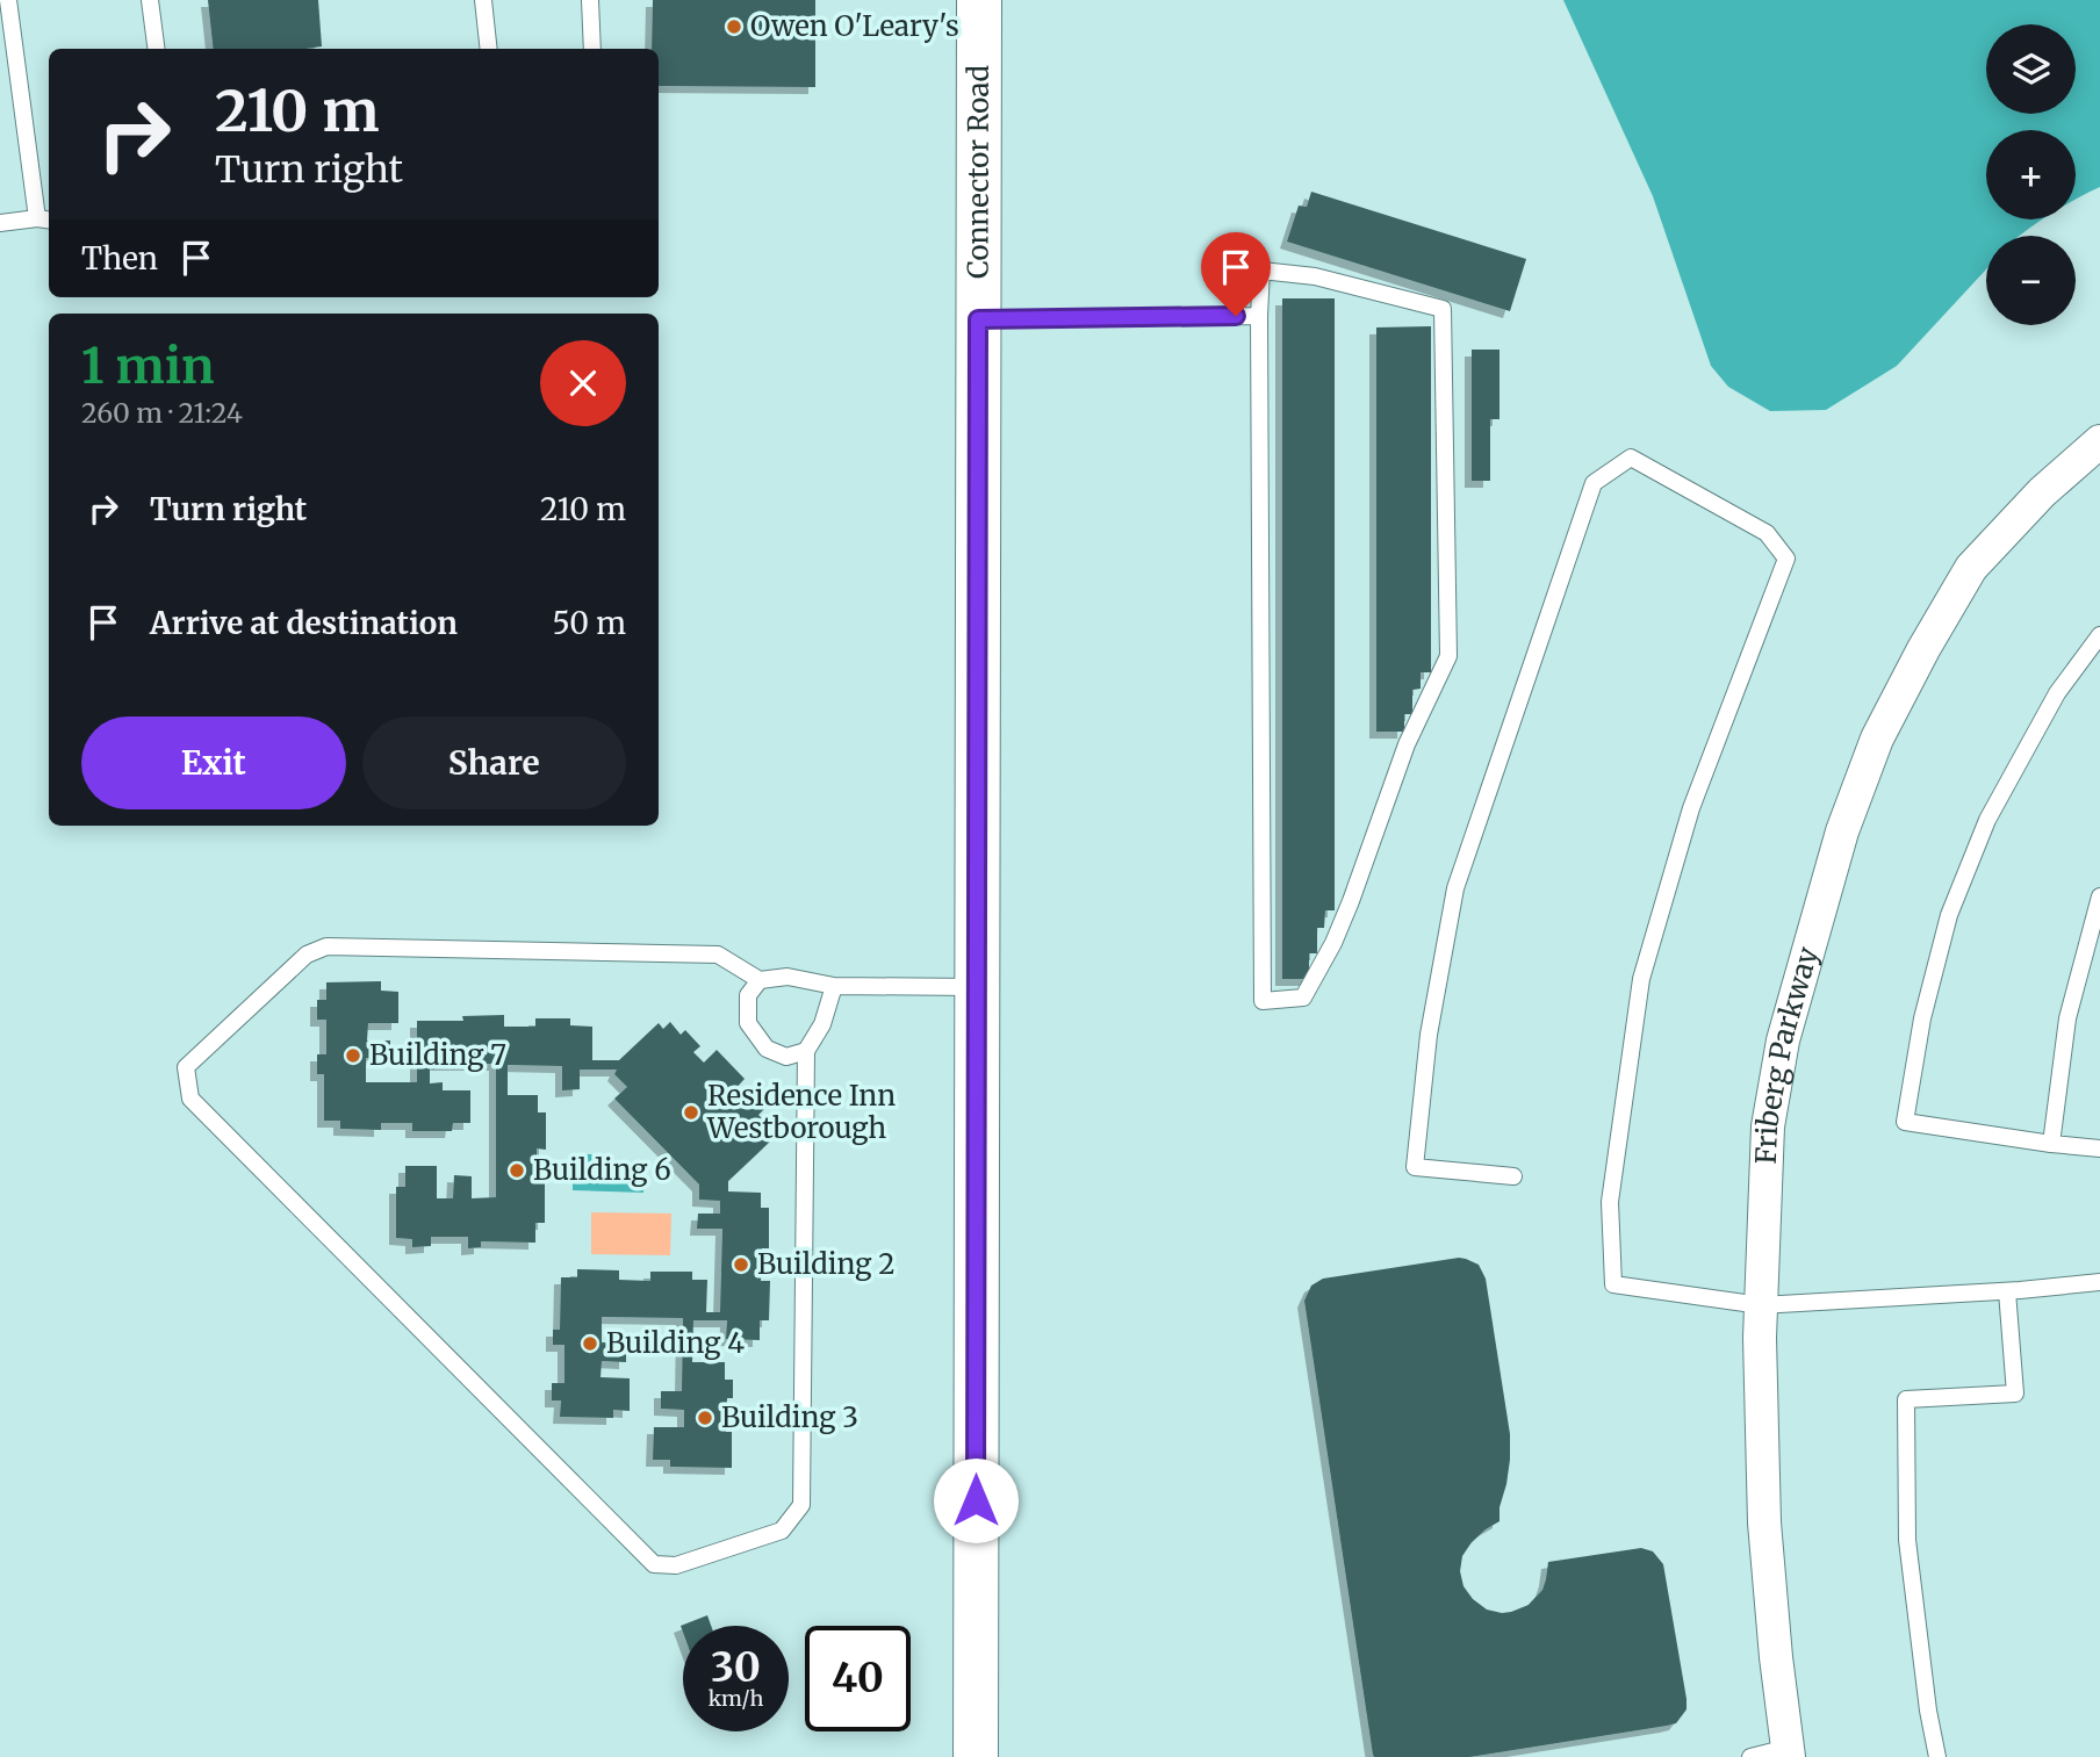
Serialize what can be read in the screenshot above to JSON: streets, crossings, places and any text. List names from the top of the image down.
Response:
{
  "streets": {
    "street": ["Connector Road", "Friberg Parkway"]
  },
  "places": [
    "Owen O'Leary's",
    "Building 7",
    "Residence Inn Westborough",
    "Building 6",
    "Building 2",
    "Building 4",
    "Building 3"
  ],
  "page": {
    "map_buttons": ["+", "−"],
    "turn": ["210 m", "Turn right"],
    "then": "Then",
    "heading": ["1 min", "260 m · 21:24"],
    "list": [
      {
        "name": "Turn right",
        "value": "210 m"
      },
      {
        "name": "Arrive at destination",
        "value": "50 m"
      }
    ],
    "buttons": ["Exit", "Share"],
    "speed": "30 km/h",
    "limit": "40"
  }
}
